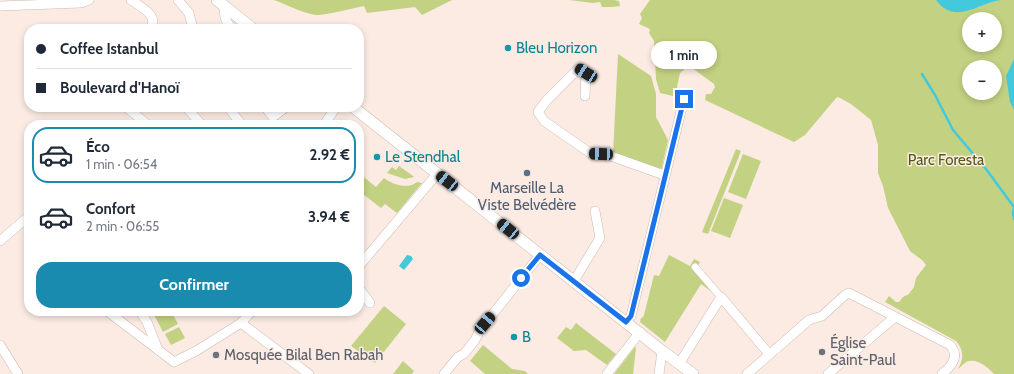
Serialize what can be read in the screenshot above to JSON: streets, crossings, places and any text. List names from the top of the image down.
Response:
{
  "parks": ["Parc Foresta"],
  "places": [
    "Bleu Horizon",
    "Le Stendhal",
    "Marseille La Viste Belvédère",
    "B",
    "Église Saint-Paul",
    "Mosquée Bilal Ben Rabah"
  ],
  "page": {
    "map_buttons": ["+", "−"],
    "banner": ["Coffee Istanbul", "Boulevard d'Hanoï"],
    "bubble": "1 min",
    "list": [
      {
        "name": "Éco",
        "note": "1 min · 06:54",
        "value": "2.92 €"
      },
      {
        "name": "Confort",
        "note": "2 min · 06:55",
        "value": "3.94 €"
      }
    ],
    "buttons": "Confirmer"
  }
}
